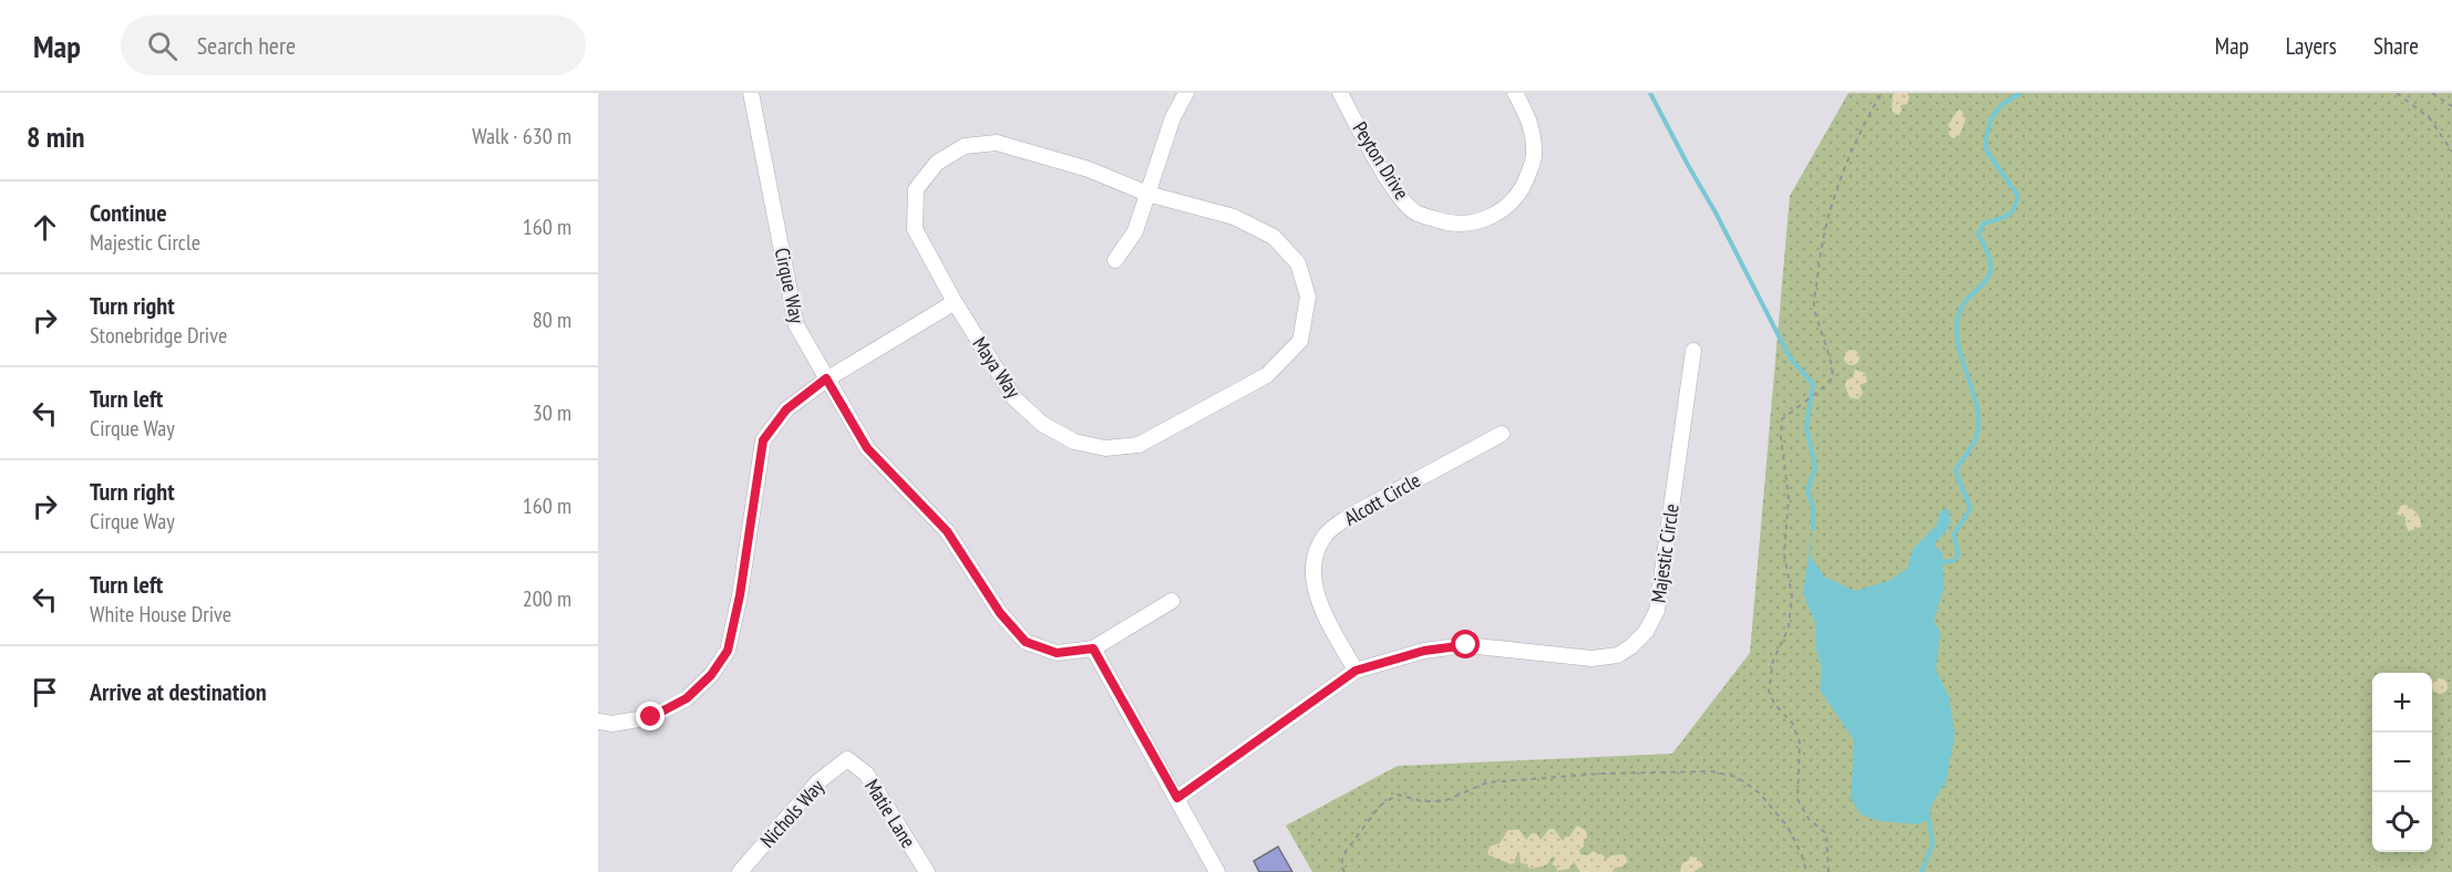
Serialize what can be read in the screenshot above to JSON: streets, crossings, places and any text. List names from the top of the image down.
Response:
{
  "streets": {
    "street": [
      "Peyton Drive",
      "Cirque Way",
      "Maya Way",
      "Alcott Circle",
      "Majestic Circle",
      "Nichols Way",
      "Matie Lane"
    ]
  },
  "crossings": [
    ["Alcott Circle", "Majestic Circle"],
    ["Nichols Way", "Matie Lane"]
  ],
  "page": {
    "header": "Map",
    "search": "Search here",
    "nav": ["Map", "Layers", "Share"],
    "heading": ["8 min", "Walk · 630 m"],
    "list": [
      ["Continue", "Majestic Circle", "160 m"],
      ["Turn right", "Stonebridge Drive", "80 m"],
      ["Turn left", "Cirque Way", "30 m"],
      ["Turn right", "Cirque Way", "160 m"],
      ["Turn left", "White House Drive", "200 m"],
      "Arrive at destination"
    ],
    "map_buttons": ["+", "−"]
  }
}
